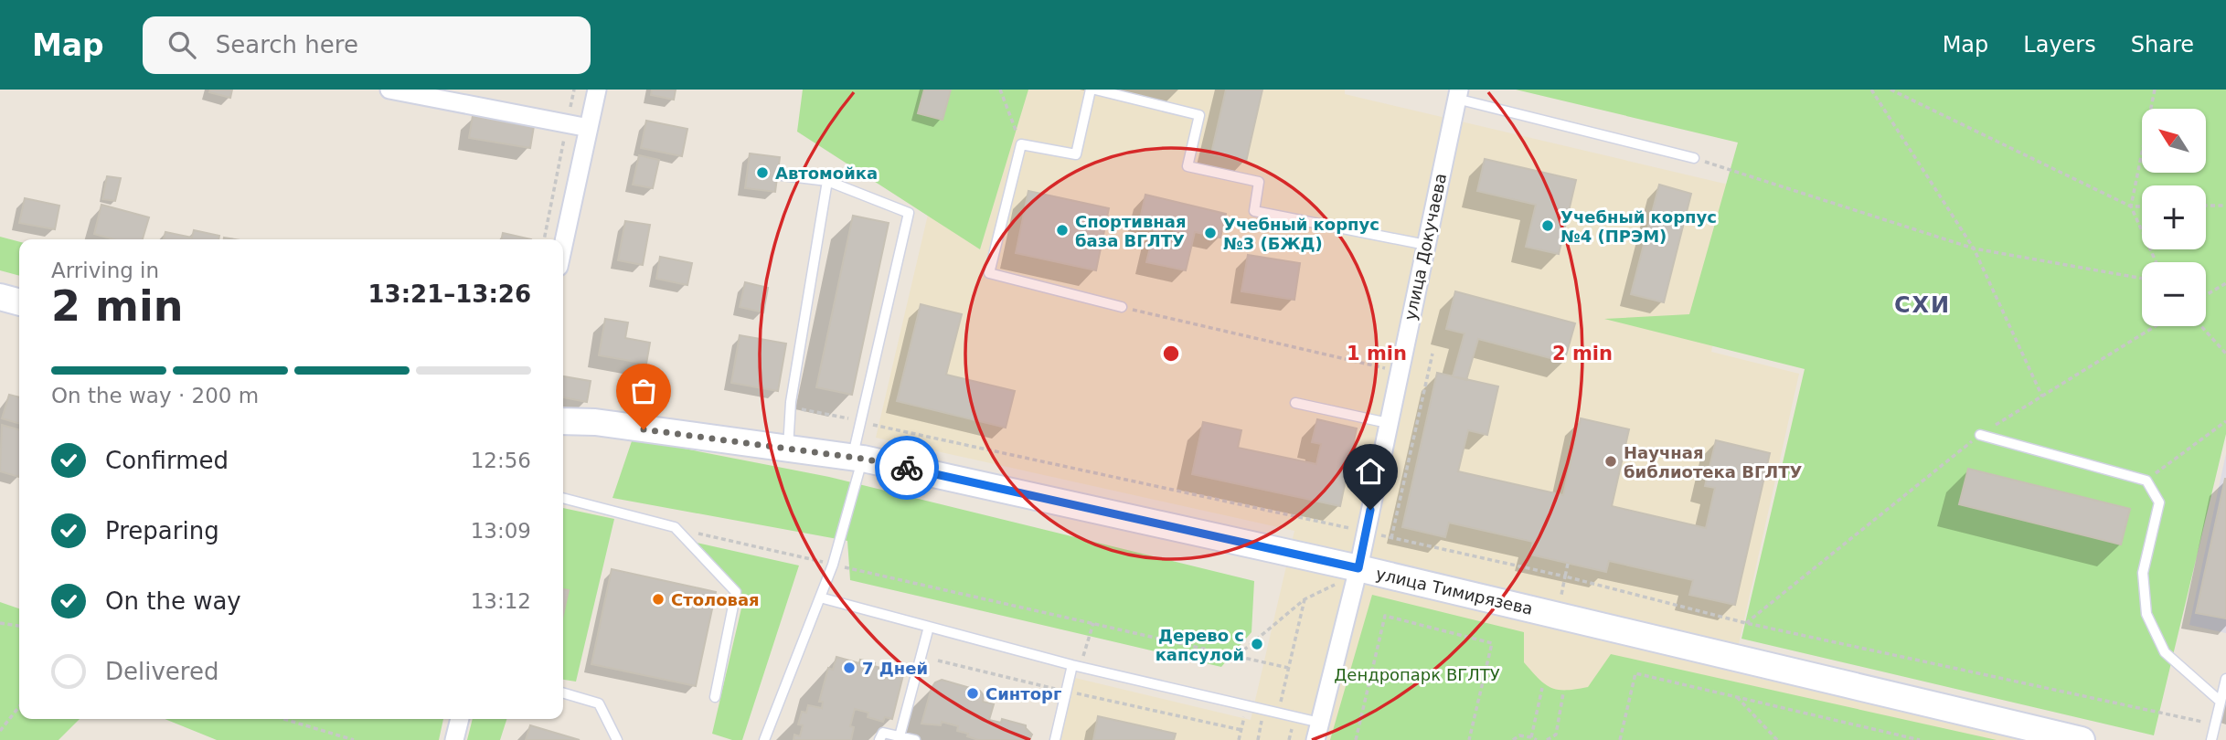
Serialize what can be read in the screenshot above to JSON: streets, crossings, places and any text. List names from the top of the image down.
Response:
{
  "streets": {
    "main road": ["улица Тимирязева"],
    "street": ["улица Докучаева"]
  },
  "crossings": [
    ["улица Докучаева", "улица Тимирязева"]
  ],
  "districts": ["СХИ"],
  "parks": ["Дендропарк ВГЛТУ"],
  "places": [
    "Автомойка",
    "Учебный корпус №4 (ПРЭМ)",
    "Спортивная база ВГЛТУ",
    "Учебный корпус №3 (БЖД)",
    "Научная библиотека ВГЛТУ",
    "Столовая",
    "Дерево с капсулой",
    "7 Дней",
    "Синторг"
  ],
  "north": "top left",
  "page": {
    "header": "Map",
    "search": "Search here",
    "nav": ["Map", "Layers", "Share"],
    "map_buttons": ["+", "−"],
    "heading": ["2 min", "Arriving in", "13:21–13:26"],
    "bar": "On the way · 200 m",
    "list": [
      ["Confirmed", "12:56"],
      ["Preparing", "13:09"],
      ["On the way", "13:12"],
      "Delivered"
    ]
  },
  "rings": ["1 min", "2 min"]
}
